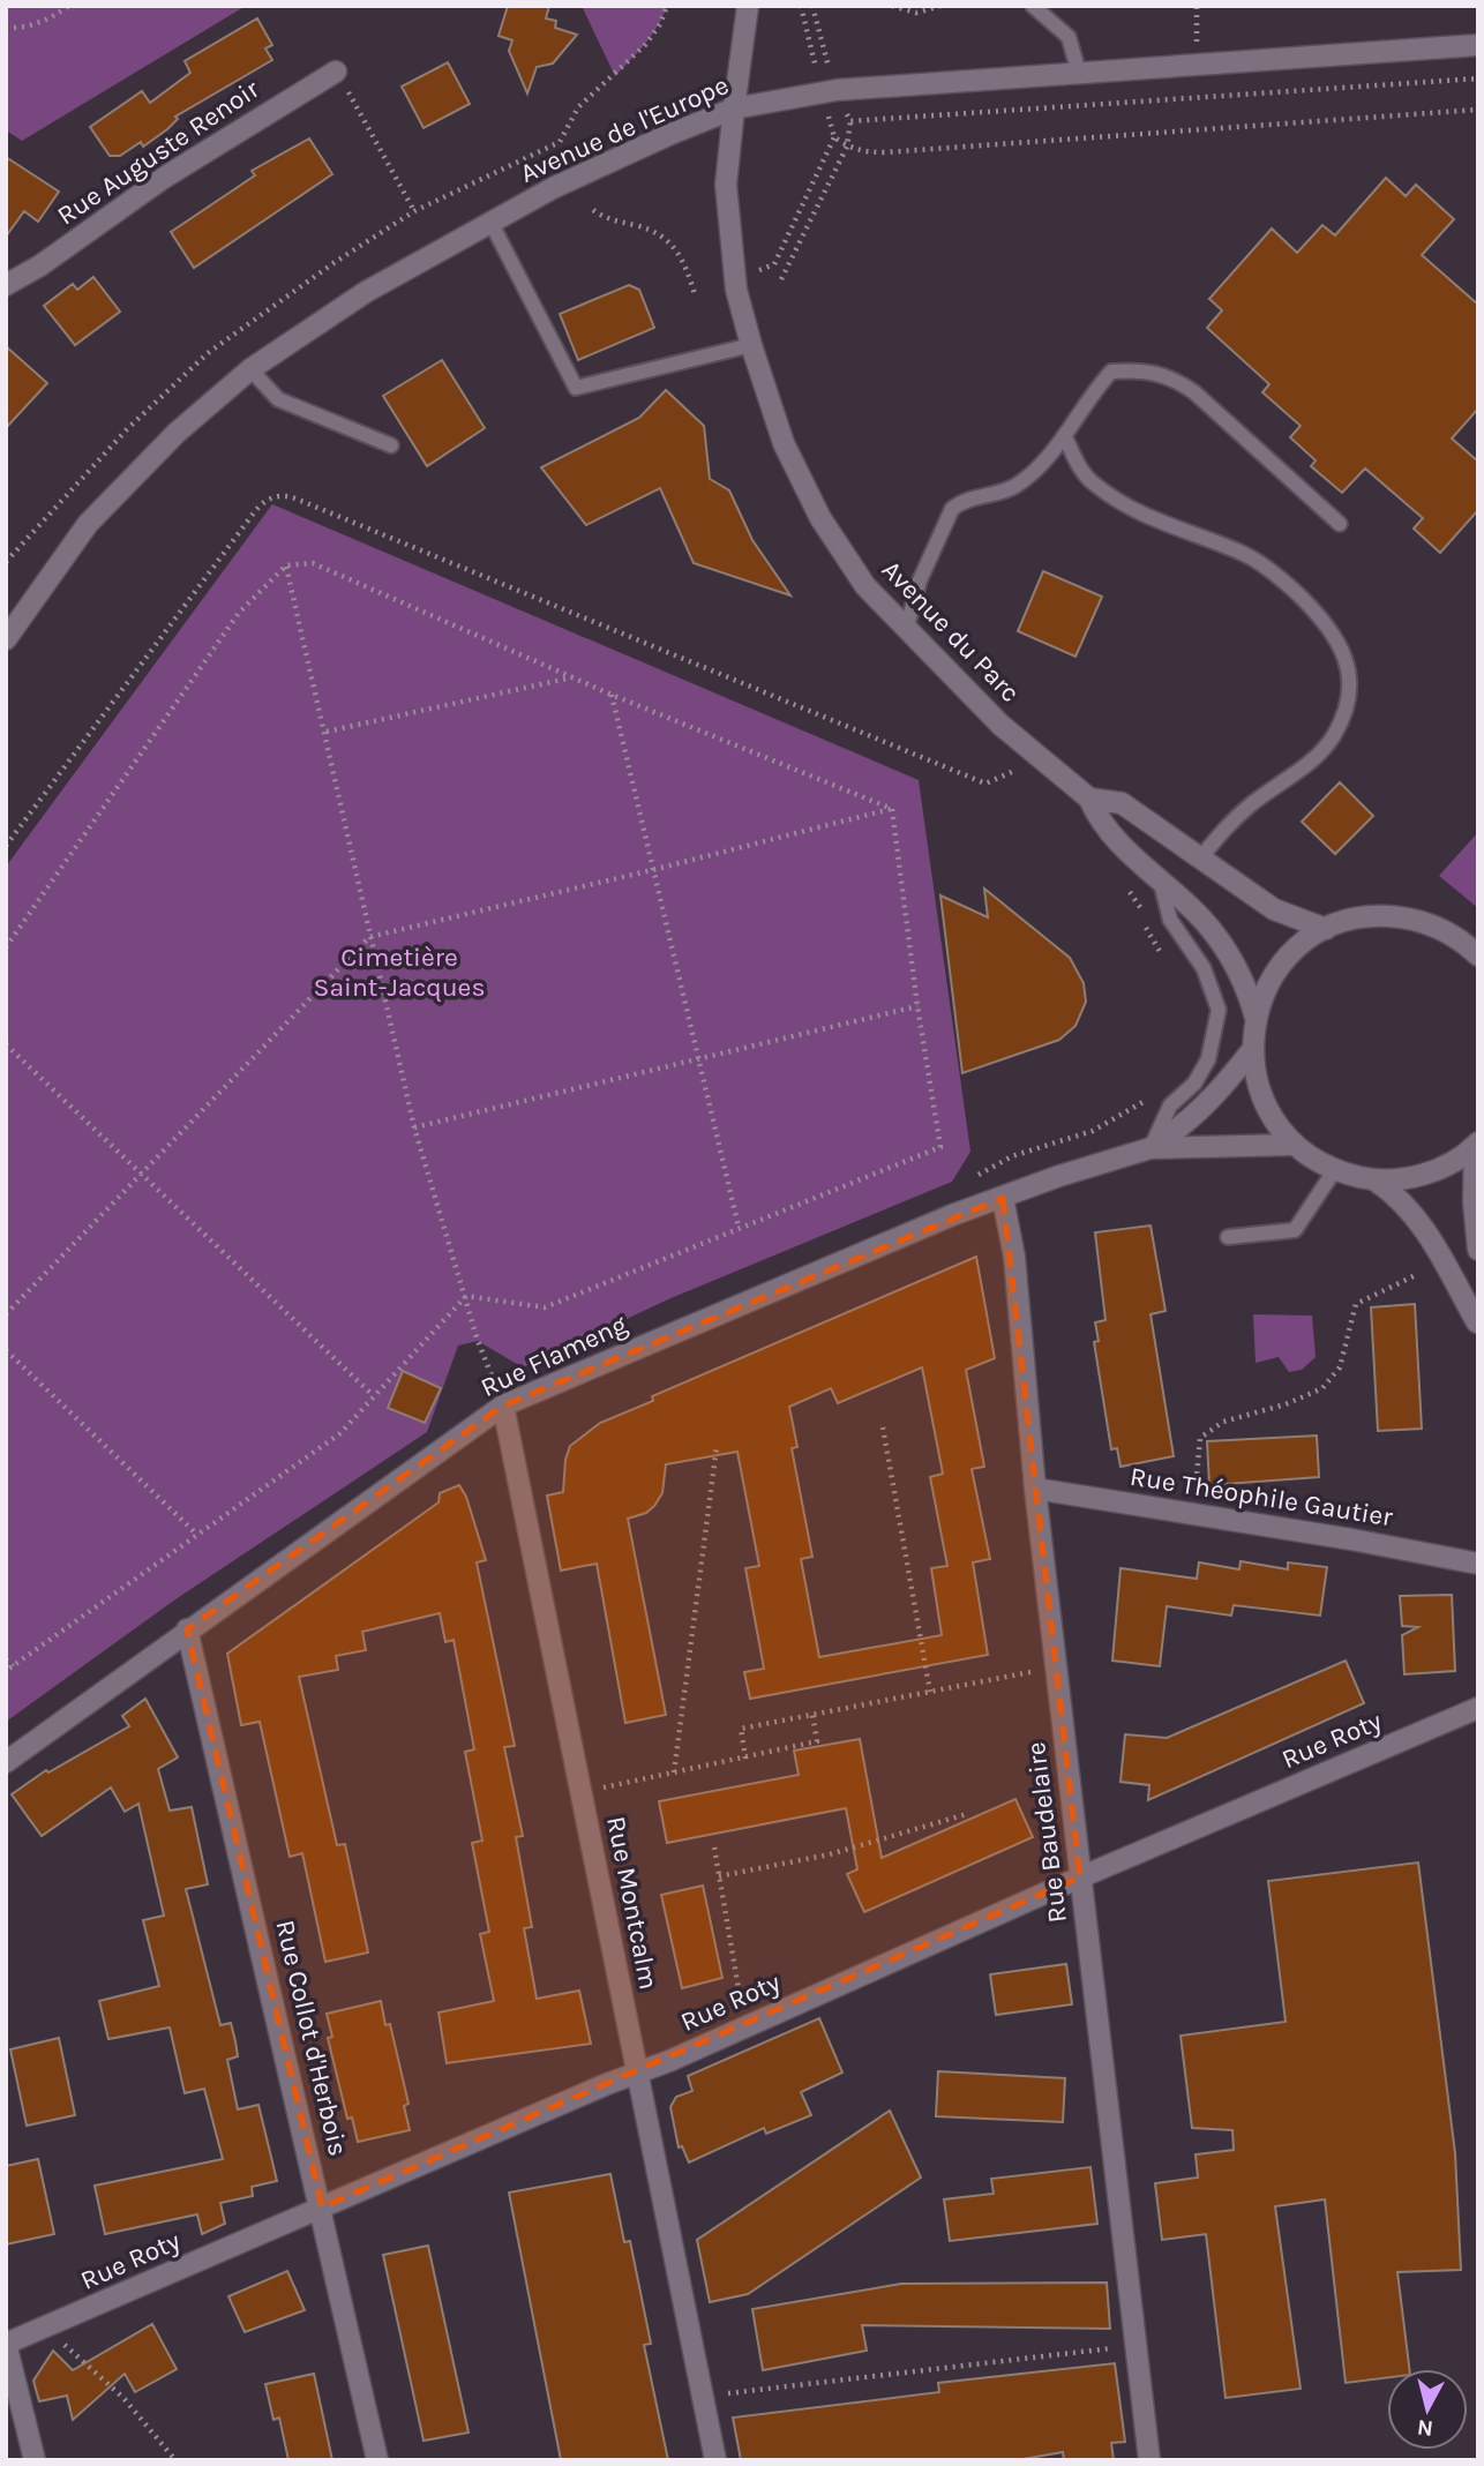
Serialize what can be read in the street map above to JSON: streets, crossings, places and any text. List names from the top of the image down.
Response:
{
  "streets": {
    "street": [
      "Avenue de l'Europe",
      "Rue Auguste Renoir",
      "Avenue du Parc",
      "Rue Flameng",
      "Rue Théophile Gautier",
      "Rue Roty",
      "Rue Baudelaire",
      "Rue Montcalm",
      "Rue Collot d'Herbois"
    ]
  },
  "crossings": [
    ["Avenue de l'Europe", "Avenue du Parc"],
    ["Rue Flameng", "Rue Baudelaire"],
    ["Rue Flameng", "Rue Montcalm"],
    ["Rue Flameng", "Rue Collot d'Herbois"],
    ["Rue Théophile Gautier", "Rue Baudelaire"],
    ["Rue Roty", "Rue Baudelaire"],
    ["Rue Roty", "Rue Montcalm"],
    ["Rue Roty", "Rue Collot d'Herbois"]
  ],
  "parks": ["Cimetière Saint-Jacques"],
  "north": "bottom"
}
